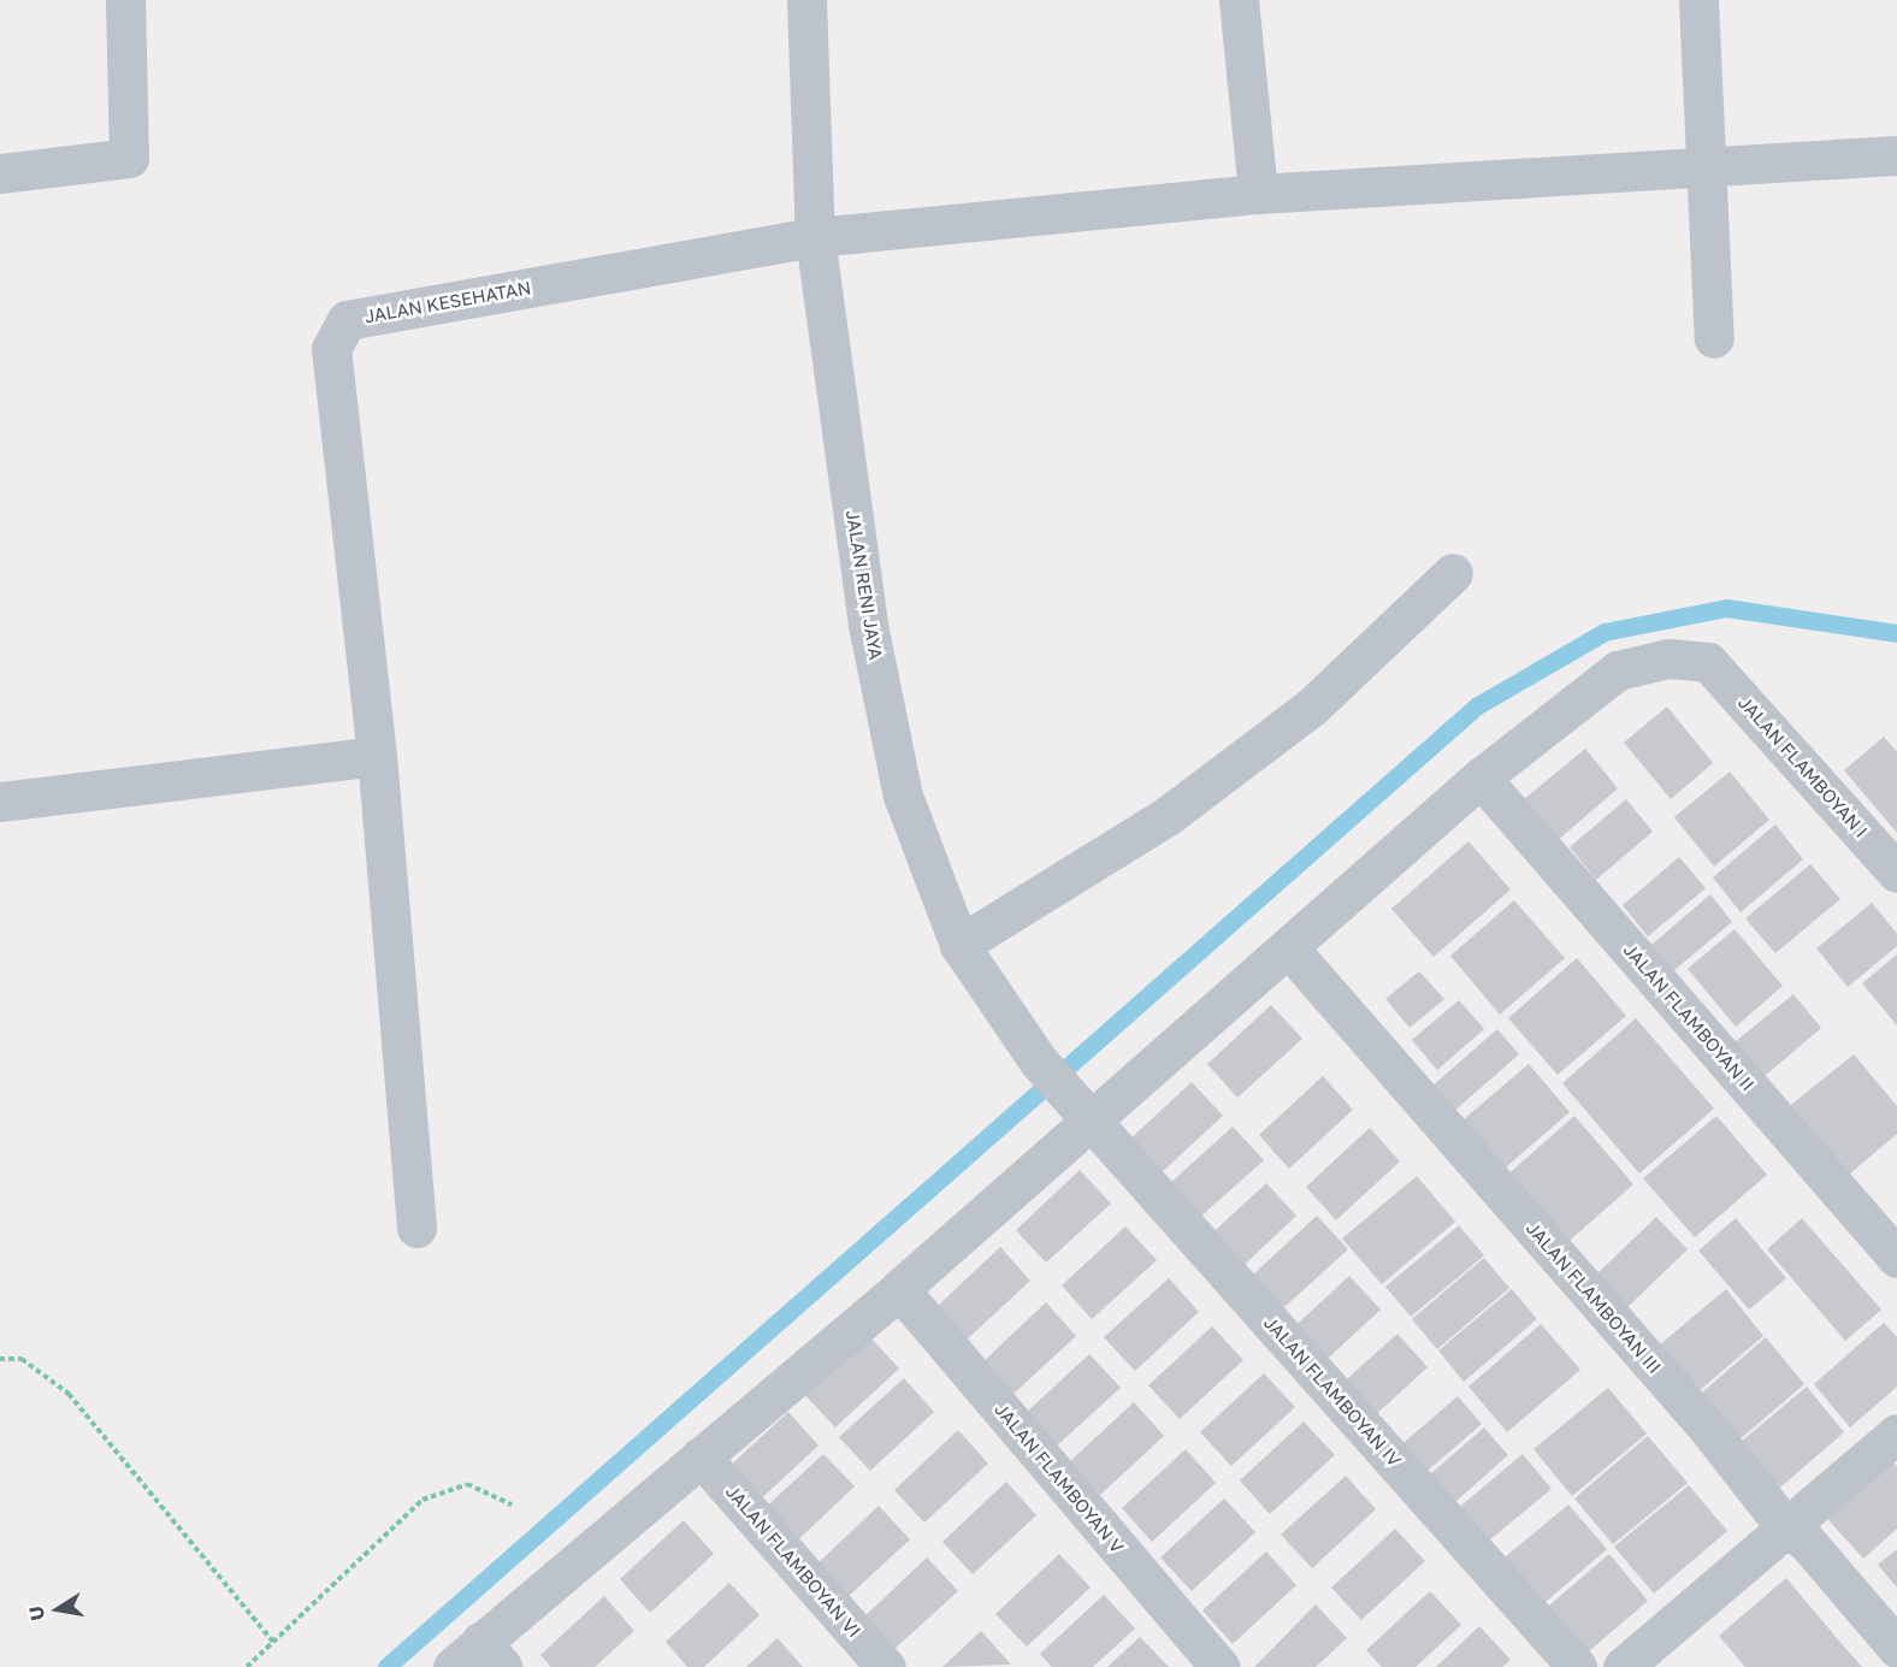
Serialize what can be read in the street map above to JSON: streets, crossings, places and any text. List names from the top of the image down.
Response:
{
  "streets": {
    "street": [
      "JALAN KESEHATAN",
      "JALAN RENI JAYA",
      "JALAN FLAMBOYAN I",
      "JALAN FLAMBOYAN II",
      "JALAN FLAMBOYAN III",
      "JALAN FLAMBOYAN IV",
      "JALAN FLAMBOYAN V",
      "JALAN FLAMBOYAN VI"
    ]
  },
  "crossings": [
    ["JALAN KESEHATAN", "JALAN RENI JAYA"],
    ["JALAN RENI JAYA", "JALAN FLAMBOYAN IV"],
    ["JALAN FLAMBOYAN I", "JALAN FLAMBOYAN II"]
  ],
  "north": "left"
}
